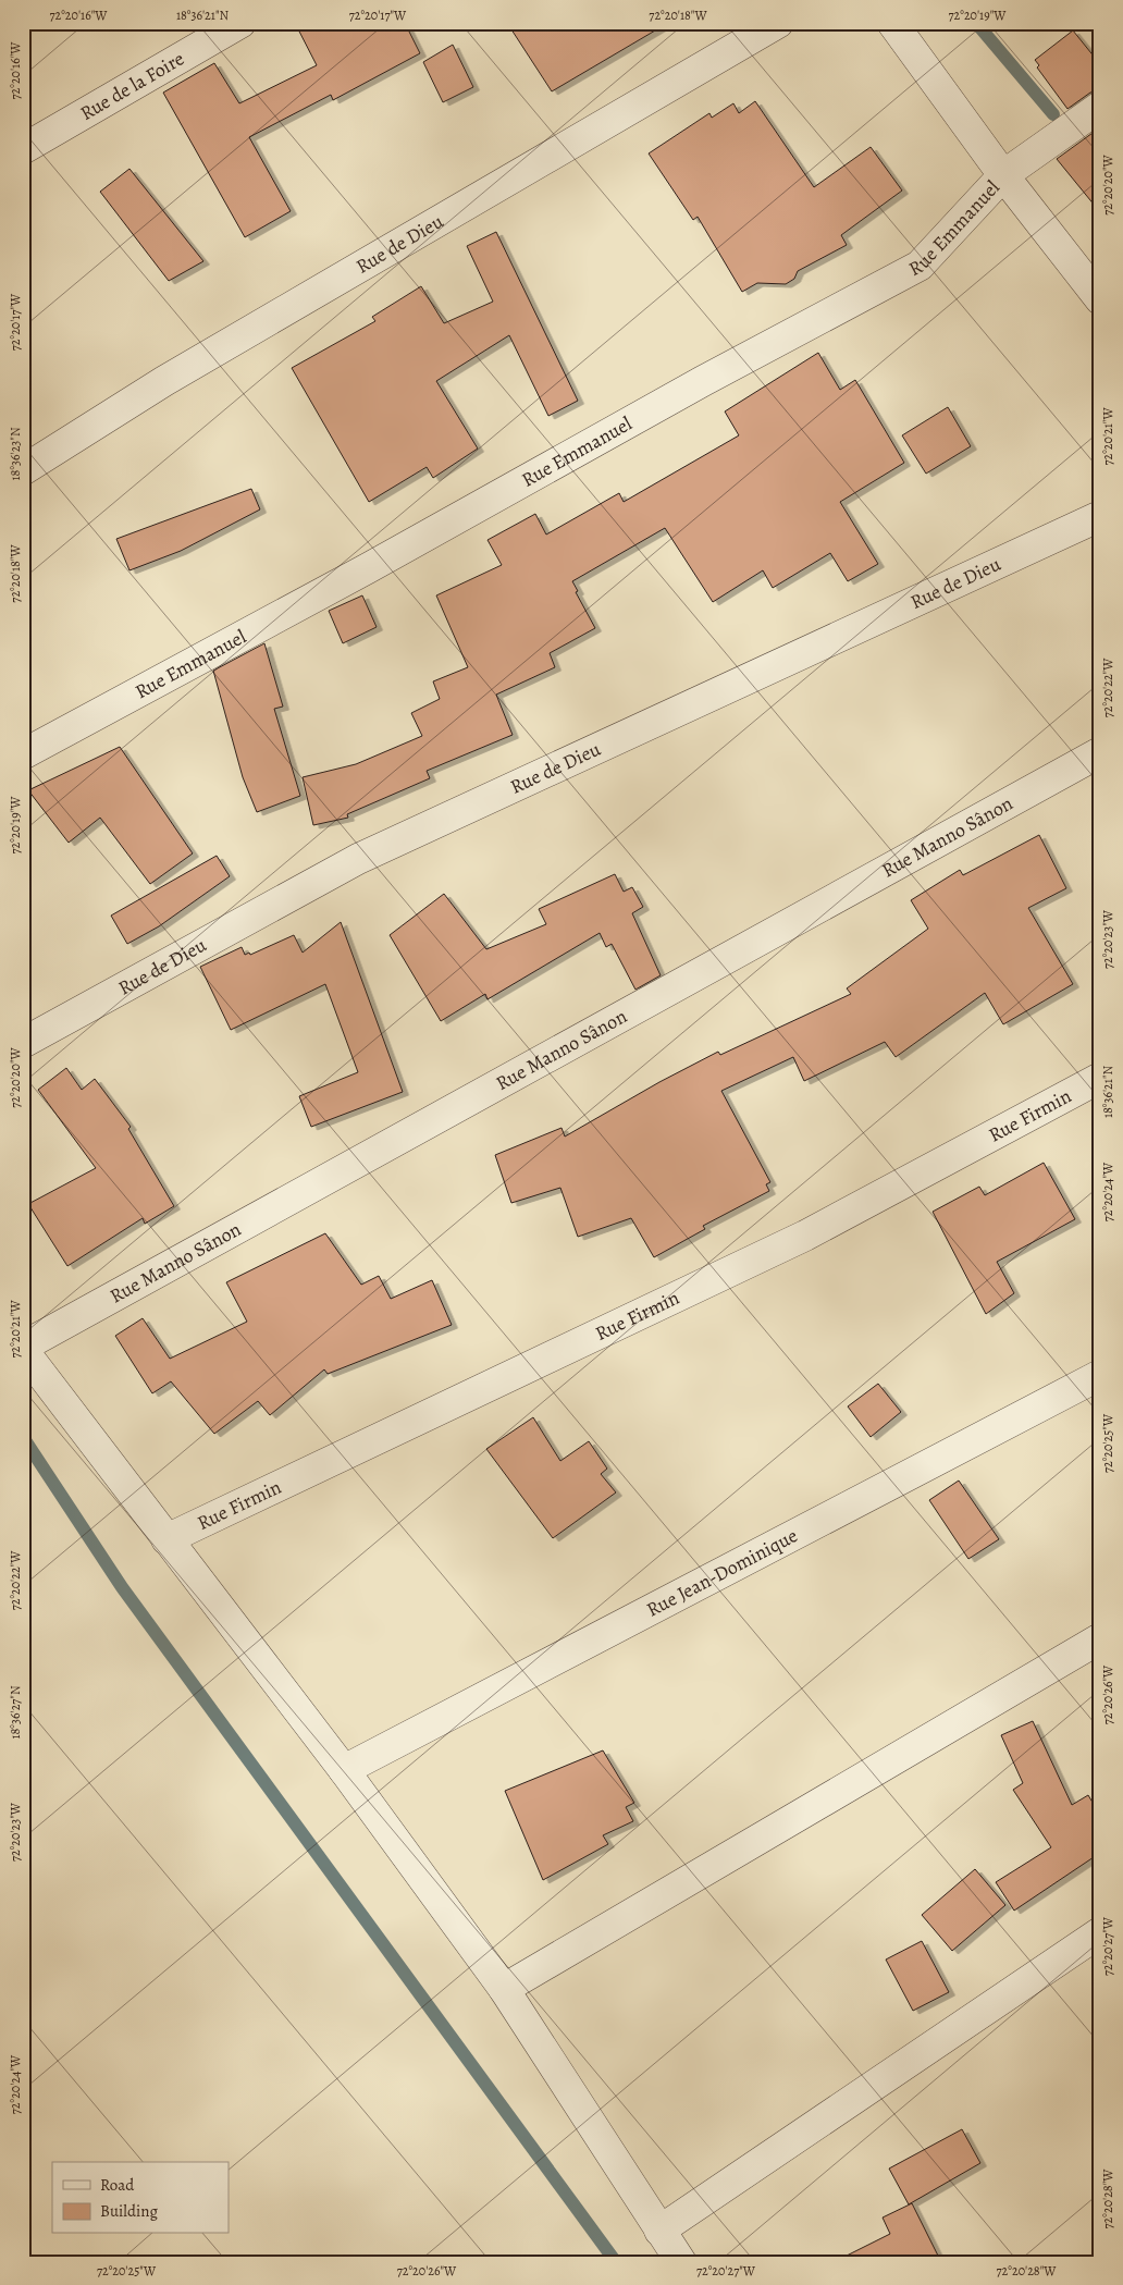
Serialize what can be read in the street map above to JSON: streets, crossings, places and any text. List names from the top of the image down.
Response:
{
  "streets": {
    "street": [
      "Rue de la Foire",
      "Rue Emmanuel",
      "Rue de Dieu",
      "Rue Manno Sânon",
      "Rue Firmin",
      "Rue Jean-Dominique"
    ]
  },
  "legend": ["Road", "Building"],
  "coordinates": [
    "72°20'16\"W",
    "18°36'21\"N",
    "72°20'17\"W",
    "72°20'18\"W",
    "72°20'19\"W",
    "72°20'20\"W",
    "72°20'21\"W",
    "18°36'23\"N",
    "72°20'22\"W",
    "72°20'23\"W",
    "72°20'24\"W",
    "72°20'25\"W",
    "72°20'26\"W",
    "18°36'27\"N",
    "72°20'27\"W",
    "72°20'28\"W"
  ]
}
